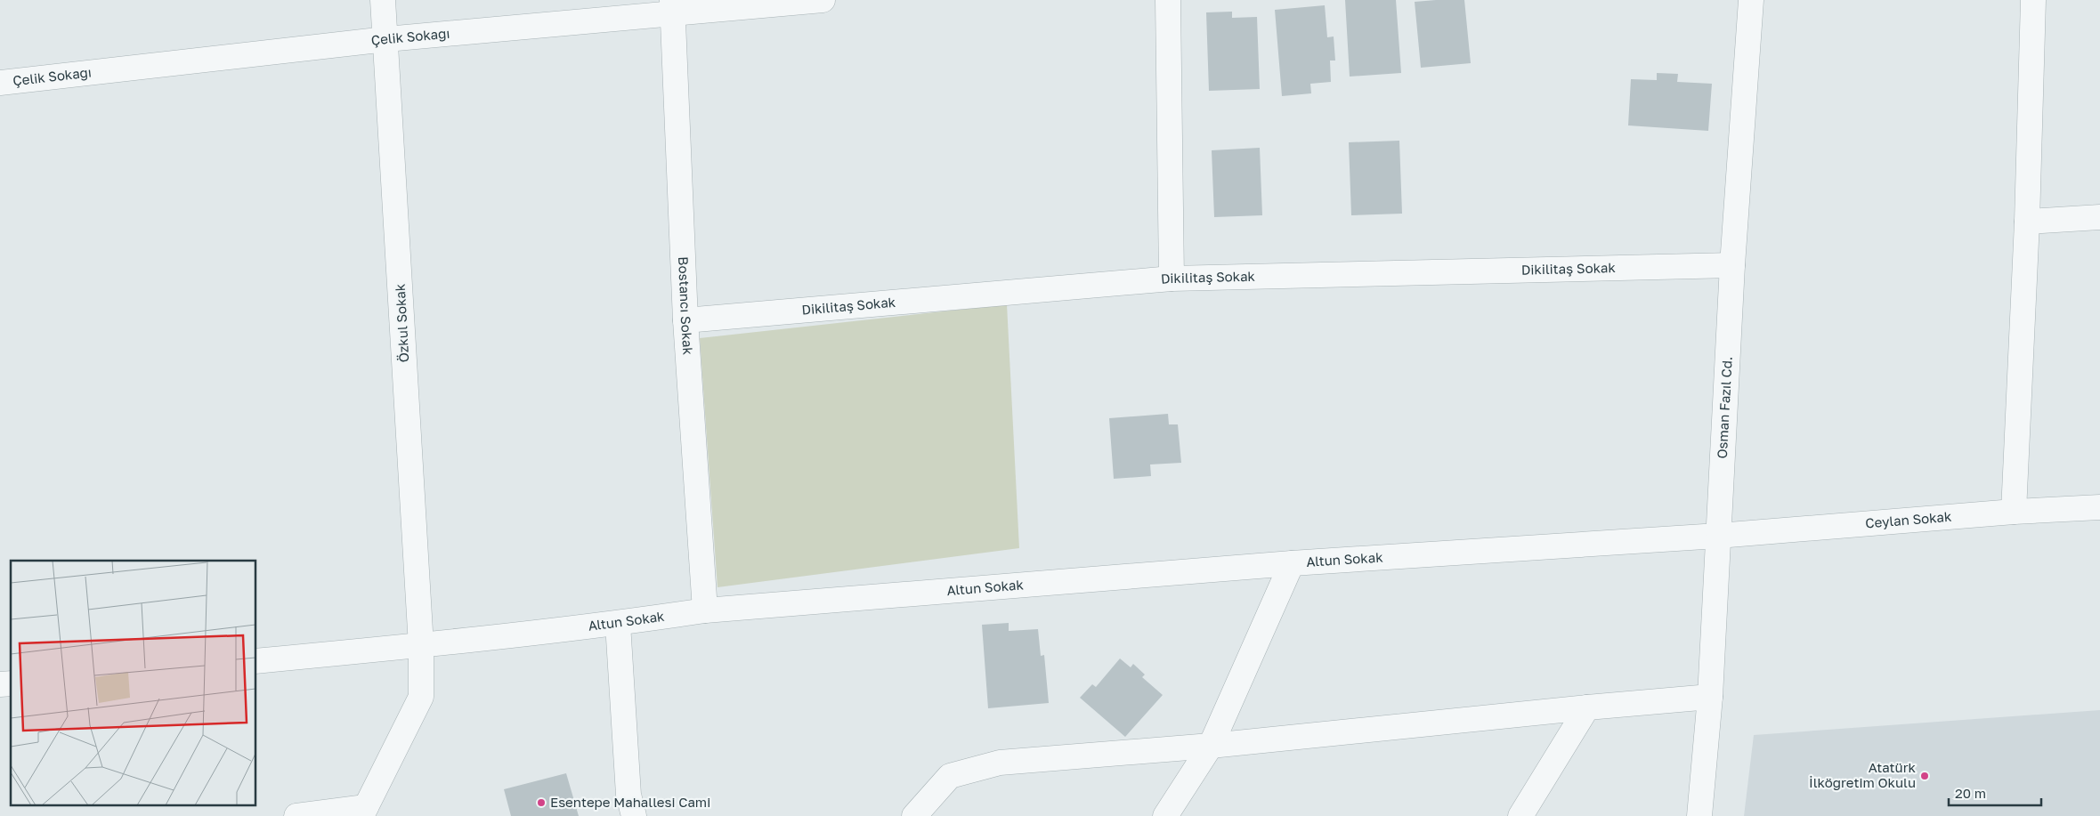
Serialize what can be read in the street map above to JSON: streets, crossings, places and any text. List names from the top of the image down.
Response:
{
  "streets": {
    "street": [
      "Çelik Sokağı",
      "Dikilitaş Sokak",
      "Bostancı Sokak",
      "Özkul Sokak",
      "Osman Fazıl Cd.",
      "Ceylan Sokak",
      "Altun Sokak"
    ]
  },
  "crossings": [
    ["Çelik Sokağı", "Bostancı Sokak"],
    ["Çelik Sokağı", "Özkul Sokak"],
    ["Dikilitaş Sokak", "Bostancı Sokak"],
    ["Dikilitaş Sokak", "Osman Fazıl Cd."],
    ["Bostancı Sokak", "Altun Sokak"],
    ["Özkul Sokak", "Altun Sokak"],
    ["Osman Fazıl Cd.", "Ceylan Sokak"],
    ["Osman Fazıl Cd.", "Altun Sokak"],
    ["Ceylan Sokak", "Altun Sokak"]
  ],
  "places": ["Atatürk İlköğretim Okulu", "Esentepe Mahallesi Cami"],
  "scale_bar": "20 m"
}
